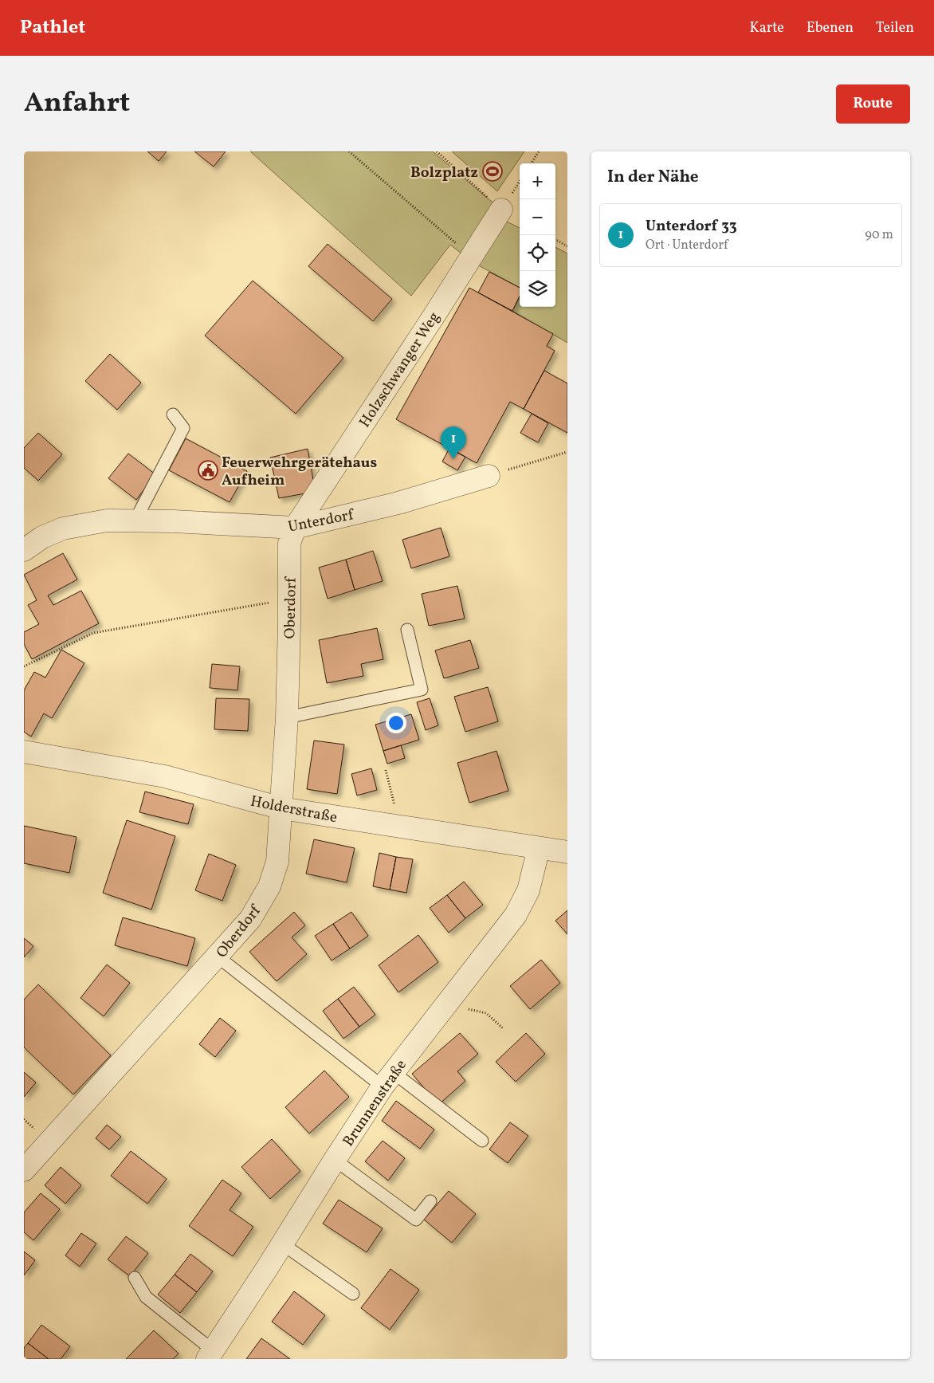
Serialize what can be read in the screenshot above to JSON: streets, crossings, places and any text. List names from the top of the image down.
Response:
{
  "streets": {
    "street": [
      "Holzschwanger Weg",
      "Unterdorf",
      "Oberdorf",
      "Holderstraße",
      "Brunnenstraße"
    ]
  },
  "crossings": [
    ["Holzschwanger Weg", "Unterdorf"],
    ["Holzschwanger Weg", "Oberdorf"],
    ["Unterdorf", "Oberdorf"],
    ["Oberdorf", "Holderstraße"],
    ["Holderstraße", "Brunnenstraße"]
  ],
  "places": {
    "sports": ["Bolzplatz"],
    "public building": ["Feuerwehrgerätehaus Aufheim"]
  },
  "page": {
    "header": "Pathlet",
    "nav": ["Karte", "Ebenen", "Teilen"],
    "title": "Anfahrt",
    "buttons": "Route",
    "heading": "In der Nähe",
    "map_buttons": ["+", "−"],
    "list": [
      {
        "mark": "1",
        "name": "Unterdorf 33",
        "note": "Ort · Unterdorf",
        "value": "90 m"
      }
    ],
    "pins": "1"
  }
}
